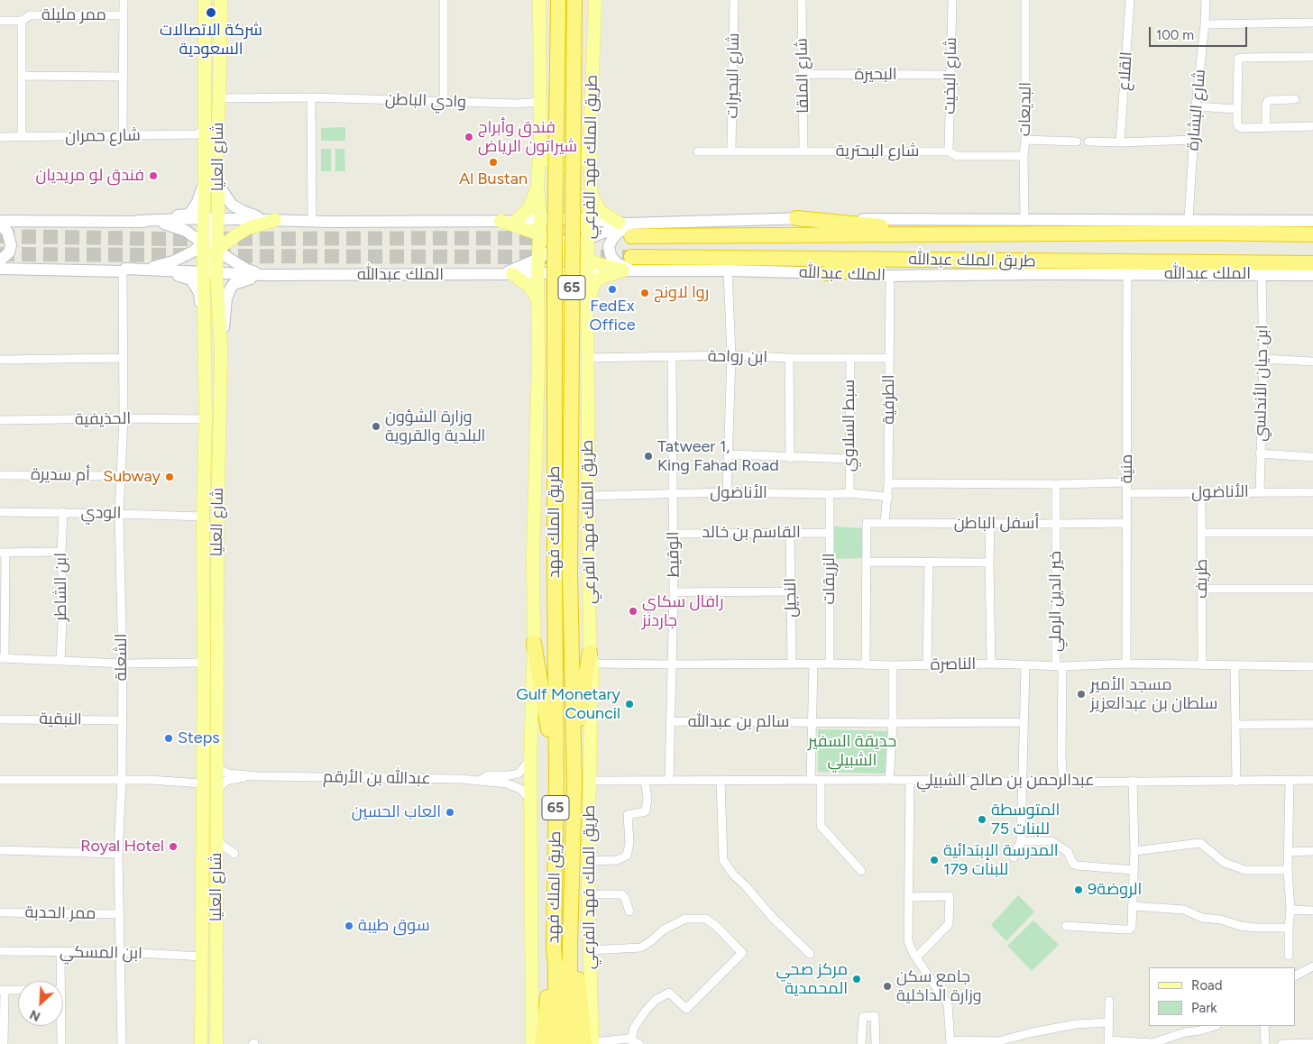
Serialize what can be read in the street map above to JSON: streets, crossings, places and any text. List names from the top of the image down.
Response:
{
  "streets": {
    "highway": ["طريق الملك عبدالله", "65", "طريق الملك فهد"],
    "main road": ["شارع العليا", "طريق الملك فهد الفرعي", "الملك عبدالله"],
    "street": [
      "ممر مليلة",
      "القلاع",
      "البحيرة",
      "شارع البحيرات",
      "شارع الملقا",
      "شارع البخيت",
      "وادي الباطن",
      "البديعات",
      "شارع البشارة",
      "شارع حمران",
      "شارع البحترية",
      "ابن رواحة",
      "ابن حيان الأندلسي",
      "الطرفية",
      "الحذيفية",
      "سبط السلاوي",
      "منية",
      "أم سديرة",
      "الأناضول",
      "الودي",
      "أسفل الباطن",
      "القاسم بن خالد",
      "الوقيط",
      "الزريقات",
      "طريف",
      "ابن الشاطر",
      "النجيل",
      "خير الدين الرملي",
      "الشعلة",
      "الناصرة",
      "النبقية",
      "سالم بن عبدالله",
      "عبدالله بن الأرقم",
      "عبدالرحمن بن صالح الشبيلي",
      "ممر الحدبة",
      "ابن المسكي"
    ]
  },
  "crossings": [
    ["البحيرة", "شارع الملقا"],
    ["البحيرة", "شارع البخيت"],
    ["شارع البحيرات", "شارع البحترية"],
    ["شارع الملقا", "شارع البحترية"],
    ["شارع البخيت", "شارع البحترية"],
    ["وادي الباطن", "شارع العليا"],
    ["البديعات", "شارع البحترية"],
    ["شارع حمران", "شارع العليا"],
    ["شارع العليا", "الحذيفية"],
    ["شارع العليا", "الودي"],
    ["شارع العليا", "عبدالله بن الأرقم"],
    ["شارع العليا", "ابن المسكي"],
    ["طريق الملك فهد الفرعي", "الملك عبدالله"],
    ["طريق الملك فهد الفرعي", "ابن رواحة"],
    ["طريق الملك فهد الفرعي", "الأناضول"],
    ["طريق الملك فهد الفرعي", "الناصرة"],
    ["طريق الملك فهد الفرعي", "عبدالرحمن بن صالح الشبيلي"],
    ["طريق الملك عبدالله", "الملك عبدالله"],
    ["الملك عبدالله", "ابن حيان الأندلسي"],
    ["الملك عبدالله", "الطرفية"],
    ["الملك عبدالله", "منية"],
    ["ابن رواحة", "الطرفية"],
    ["ابن رواحة", "سبط السلاوي"],
    ["ابن رواحة", "الوقيط"],
    ["ابن حيان الأندلسي", "الأناضول"],
    ["الطرفية", "الأناضول"],
    ["الطرفية", "أسفل الباطن"],
    ["الحذيفية", "الشعلة"],
    ["سبط السلاوي", "الأناضول"],
    ["منية", "الأناضول"],
    ["منية", "أسفل الباطن"],
    ["منية", "الناصرة"],
    ["أم سديرة", "الشعلة"],
    ["الأناضول", "الوقيط"],
    ["الأناضول", "الزريقات"],
    ["الأناضول", "طريف"],
    ["الودي", "ابن الشاطر"],
    ["الودي", "الشعلة"],
    ["أسفل الباطن", "خير الدين الرملي"],
    ["القاسم بن خالد", "الوقيط"],
    ["القاسم بن خالد", "الزريقات"],
    ["القاسم بن خالد", "النجيل"],
    ["الوقيط", "الناصرة"],
    ["الوقيط", "سالم بن عبدالله"],
    ["الوقيط", "عبدالرحمن بن صالح الشبيلي"],
    ["الزريقات", "الناصرة"],
    ["طريف", "الناصرة"],
    ["النجيل", "الناصرة"],
    ["خير الدين الرملي", "الناصرة"],
    ["خير الدين الرملي", "عبدالرحمن بن صالح الشبيلي"],
    ["الشعلة", "النبقية"],
    ["الشعلة", "ممر الحدبة"],
    ["الشعلة", "ابن المسكي"]
  ],
  "parks": ["حديقة السفير الشبيلي"],
  "places": [
    "شركة الاتصالات السعودية",
    "فندق وأبراج شيراتون الرياض",
    "Al Bustan",
    "فندق لو مريديان",
    "FedEx Office",
    "روا لاونج",
    "وزارة الشؤون البلدية والقروية",
    "Tatweer 1, King Fahad Road",
    "Subway",
    "رافال سكاي جاردنز",
    "ٍمسجد الأمير سلطان بن عبدالعزيز",
    "Gulf Monetary Council",
    "Steps",
    "العاب الحسين",
    "المتوسطة 75 للبنات",
    "Royal Hotel",
    "المدرسة الإبتدائية 179 للبنات",
    "الروضة9",
    "سوق طيبة",
    "مركز صحي المحمدية",
    "جامع سكن وزارة الداخلية"
  ],
  "legend": ["Road", "Park"],
  "scale_bar": "100 m",
  "north": "bottom left"
}
